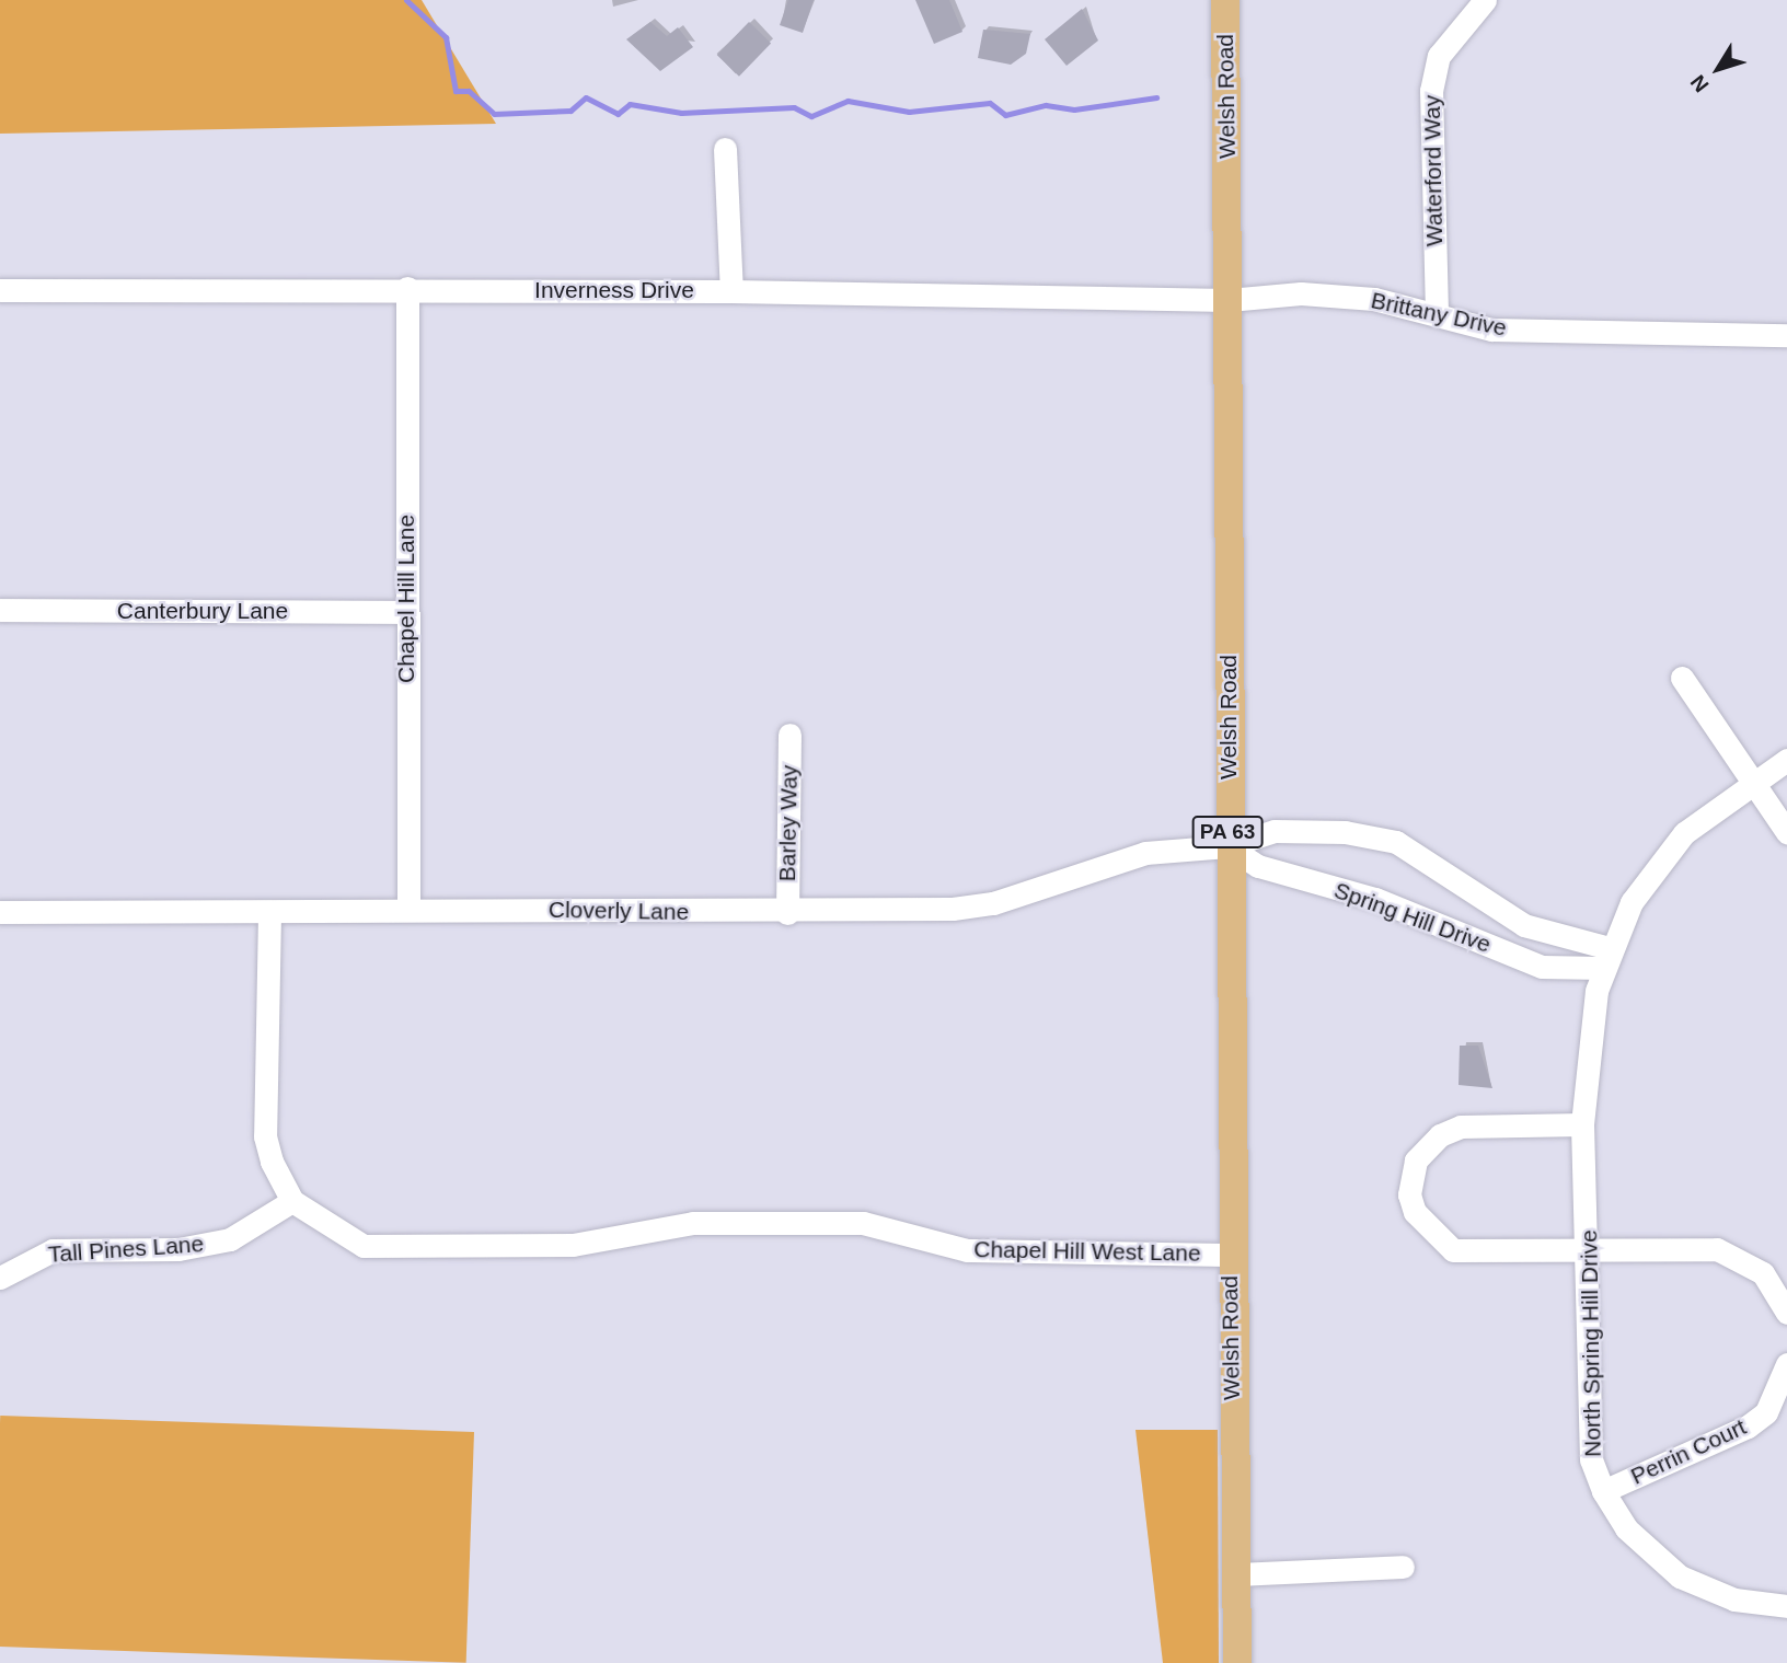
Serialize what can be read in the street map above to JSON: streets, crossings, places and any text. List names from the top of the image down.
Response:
{
  "streets": {
    "main road": ["Welsh Road", "PA 63"],
    "street": [
      "Waterford Way",
      "Inverness Drive",
      "Brittany Drive",
      "Chapel Hill Lane",
      "Canterbury Lane",
      "Barley Way",
      "Cloverly Lane",
      "Spring Hill Drive",
      "Tall Pines Lane",
      "Chapel Hill West Lane",
      "North Spring Hill Drive",
      "Perrin Court"
    ]
  },
  "crossings": [
    ["Welsh Road", "Inverness Drive"],
    ["Welsh Road", "Brittany Drive"],
    ["Welsh Road", "Cloverly Lane"],
    ["Welsh Road", "Spring Hill Drive"],
    ["Welsh Road", "Chapel Hill West Lane"],
    ["Waterford Way", "Brittany Drive"],
    ["Inverness Drive", "Brittany Drive"],
    ["Inverness Drive", "Chapel Hill Lane"],
    ["Chapel Hill Lane", "Canterbury Lane"],
    ["Chapel Hill Lane", "Cloverly Lane"],
    ["Barley Way", "Cloverly Lane"],
    ["Cloverly Lane", "Spring Hill Drive"],
    ["Spring Hill Drive", "North Spring Hill Drive"],
    ["Tall Pines Lane", "Chapel Hill West Lane"],
    ["North Spring Hill Drive", "Perrin Court"]
  ],
  "north": "bottom left"
}
